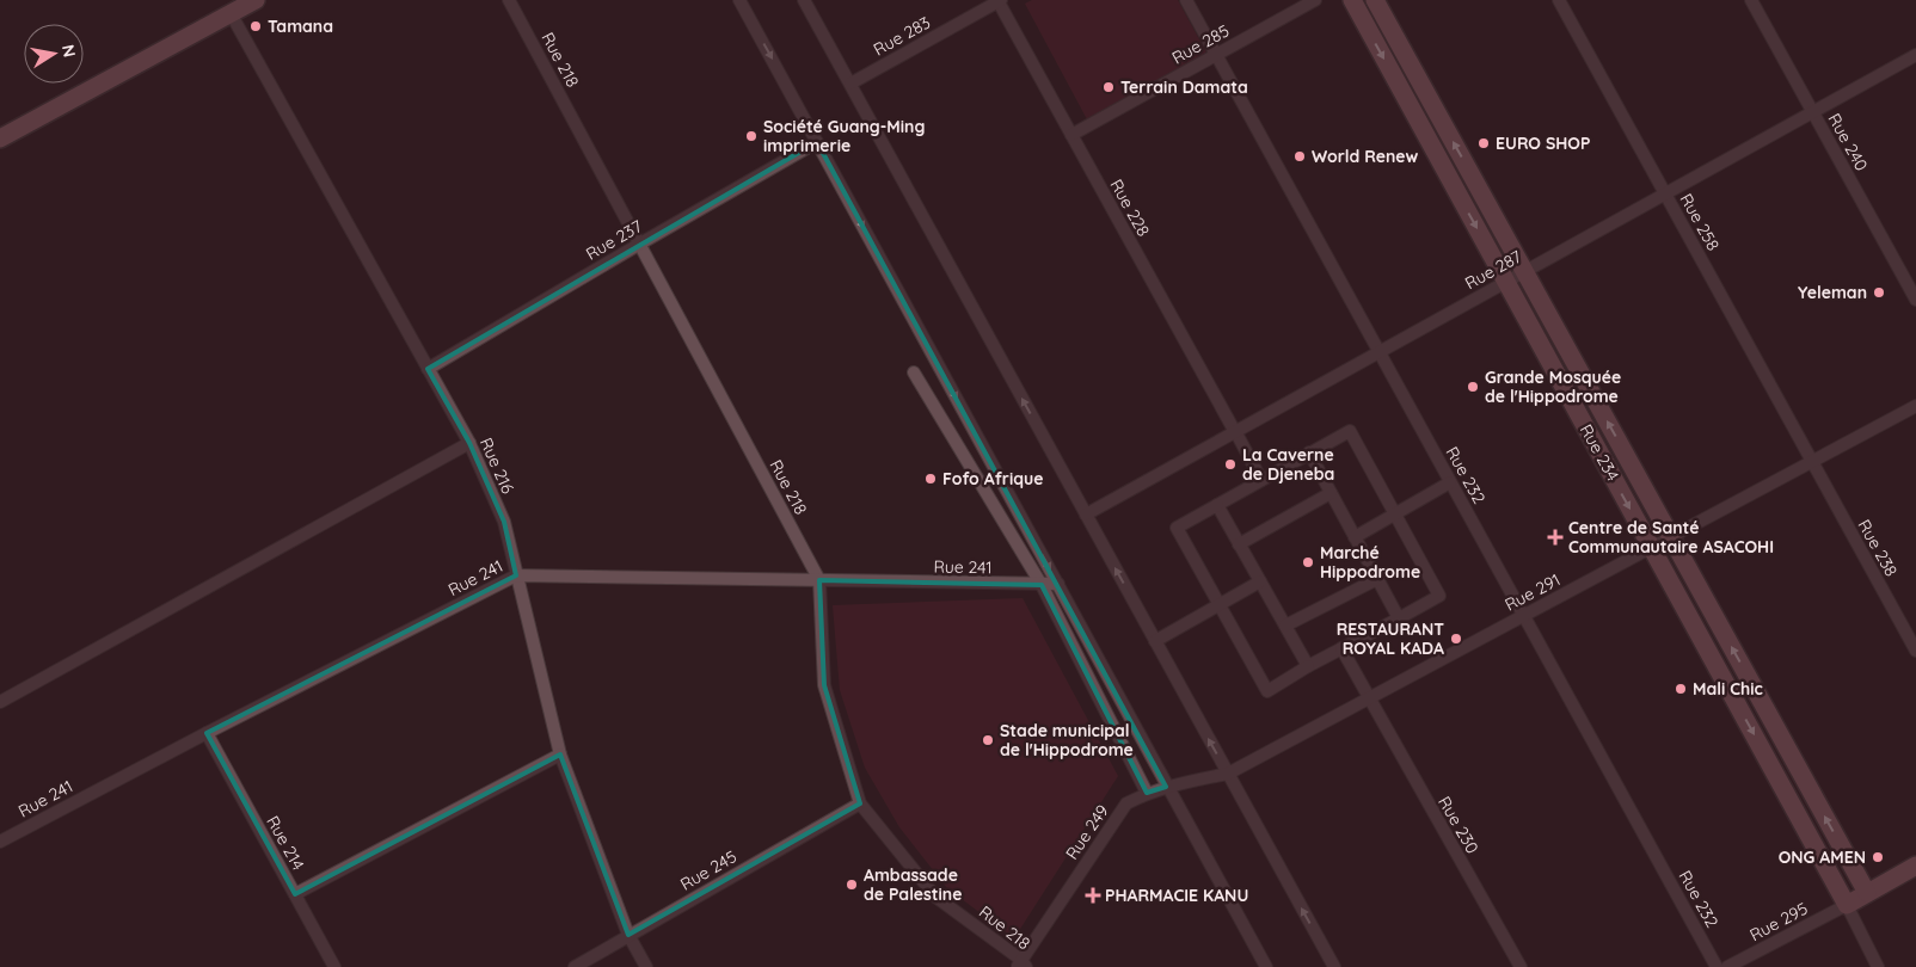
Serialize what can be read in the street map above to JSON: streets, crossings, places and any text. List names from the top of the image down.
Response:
{
  "streets": {
    "main road": ["Rue 234"],
    "street": [
      "Rue 283",
      "Rue 285",
      "Rue 218",
      "Rue 240",
      "Rue 228",
      "Rue 258",
      "Rue 237",
      "Rue 287",
      "Rue 216",
      "Rue 232",
      "Rue 238",
      "Rue 241",
      "Rue 291",
      "Rue 230",
      "Rue 249",
      "Rue 214",
      "Rue 245",
      "Rue 295"
    ]
  },
  "crossings": [
    ["Rue 283", "Rue 228"],
    ["Rue 285", "Rue 228"],
    ["Rue 285", "Rue 232"],
    ["Rue 218", "Rue 237"],
    ["Rue 218", "Rue 241"],
    ["Rue 218", "Rue 249"],
    ["Rue 218", "Rue 245"],
    ["Rue 240", "Rue 287"],
    ["Rue 228", "Rue 287"],
    ["Rue 258", "Rue 287"],
    ["Rue 258", "Rue 238"],
    ["Rue 258", "Rue 291"],
    ["Rue 237", "Rue 216"],
    ["Rue 287", "Rue 234"],
    ["Rue 287", "Rue 232"],
    ["Rue 234", "Rue 291"],
    ["Rue 234", "Rue 295"],
    ["Rue 216", "Rue 241"],
    ["Rue 216", "Rue 245"],
    ["Rue 232", "Rue 291"],
    ["Rue 238", "Rue 291"],
    ["Rue 241", "Rue 214"],
    ["Rue 291", "Rue 230"],
    ["Rue 291", "Rue 249"]
  ],
  "places": {
    "other": [
      "Tamana",
      "Terrain Damata",
      "Société Guang-Ming imprimerie",
      "EURO SHOP",
      "World Renew",
      "Yeleman",
      "Grande Mosquée de l'Hippodrome",
      "La Caverne de Djeneba",
      "Fofo Afrique",
      "Marché Hippodrome",
      "RESTAURANT ROYAL KADA",
      "Mali Chic",
      "Stade municipal de l'Hippodrome",
      "ONG AMEN",
      "Ambassade de Palestine"
    ],
    "health": ["Centre de Santé Communautaire ASACOHI", "PHARMACIE KANU"]
  },
  "north": "right"
}
